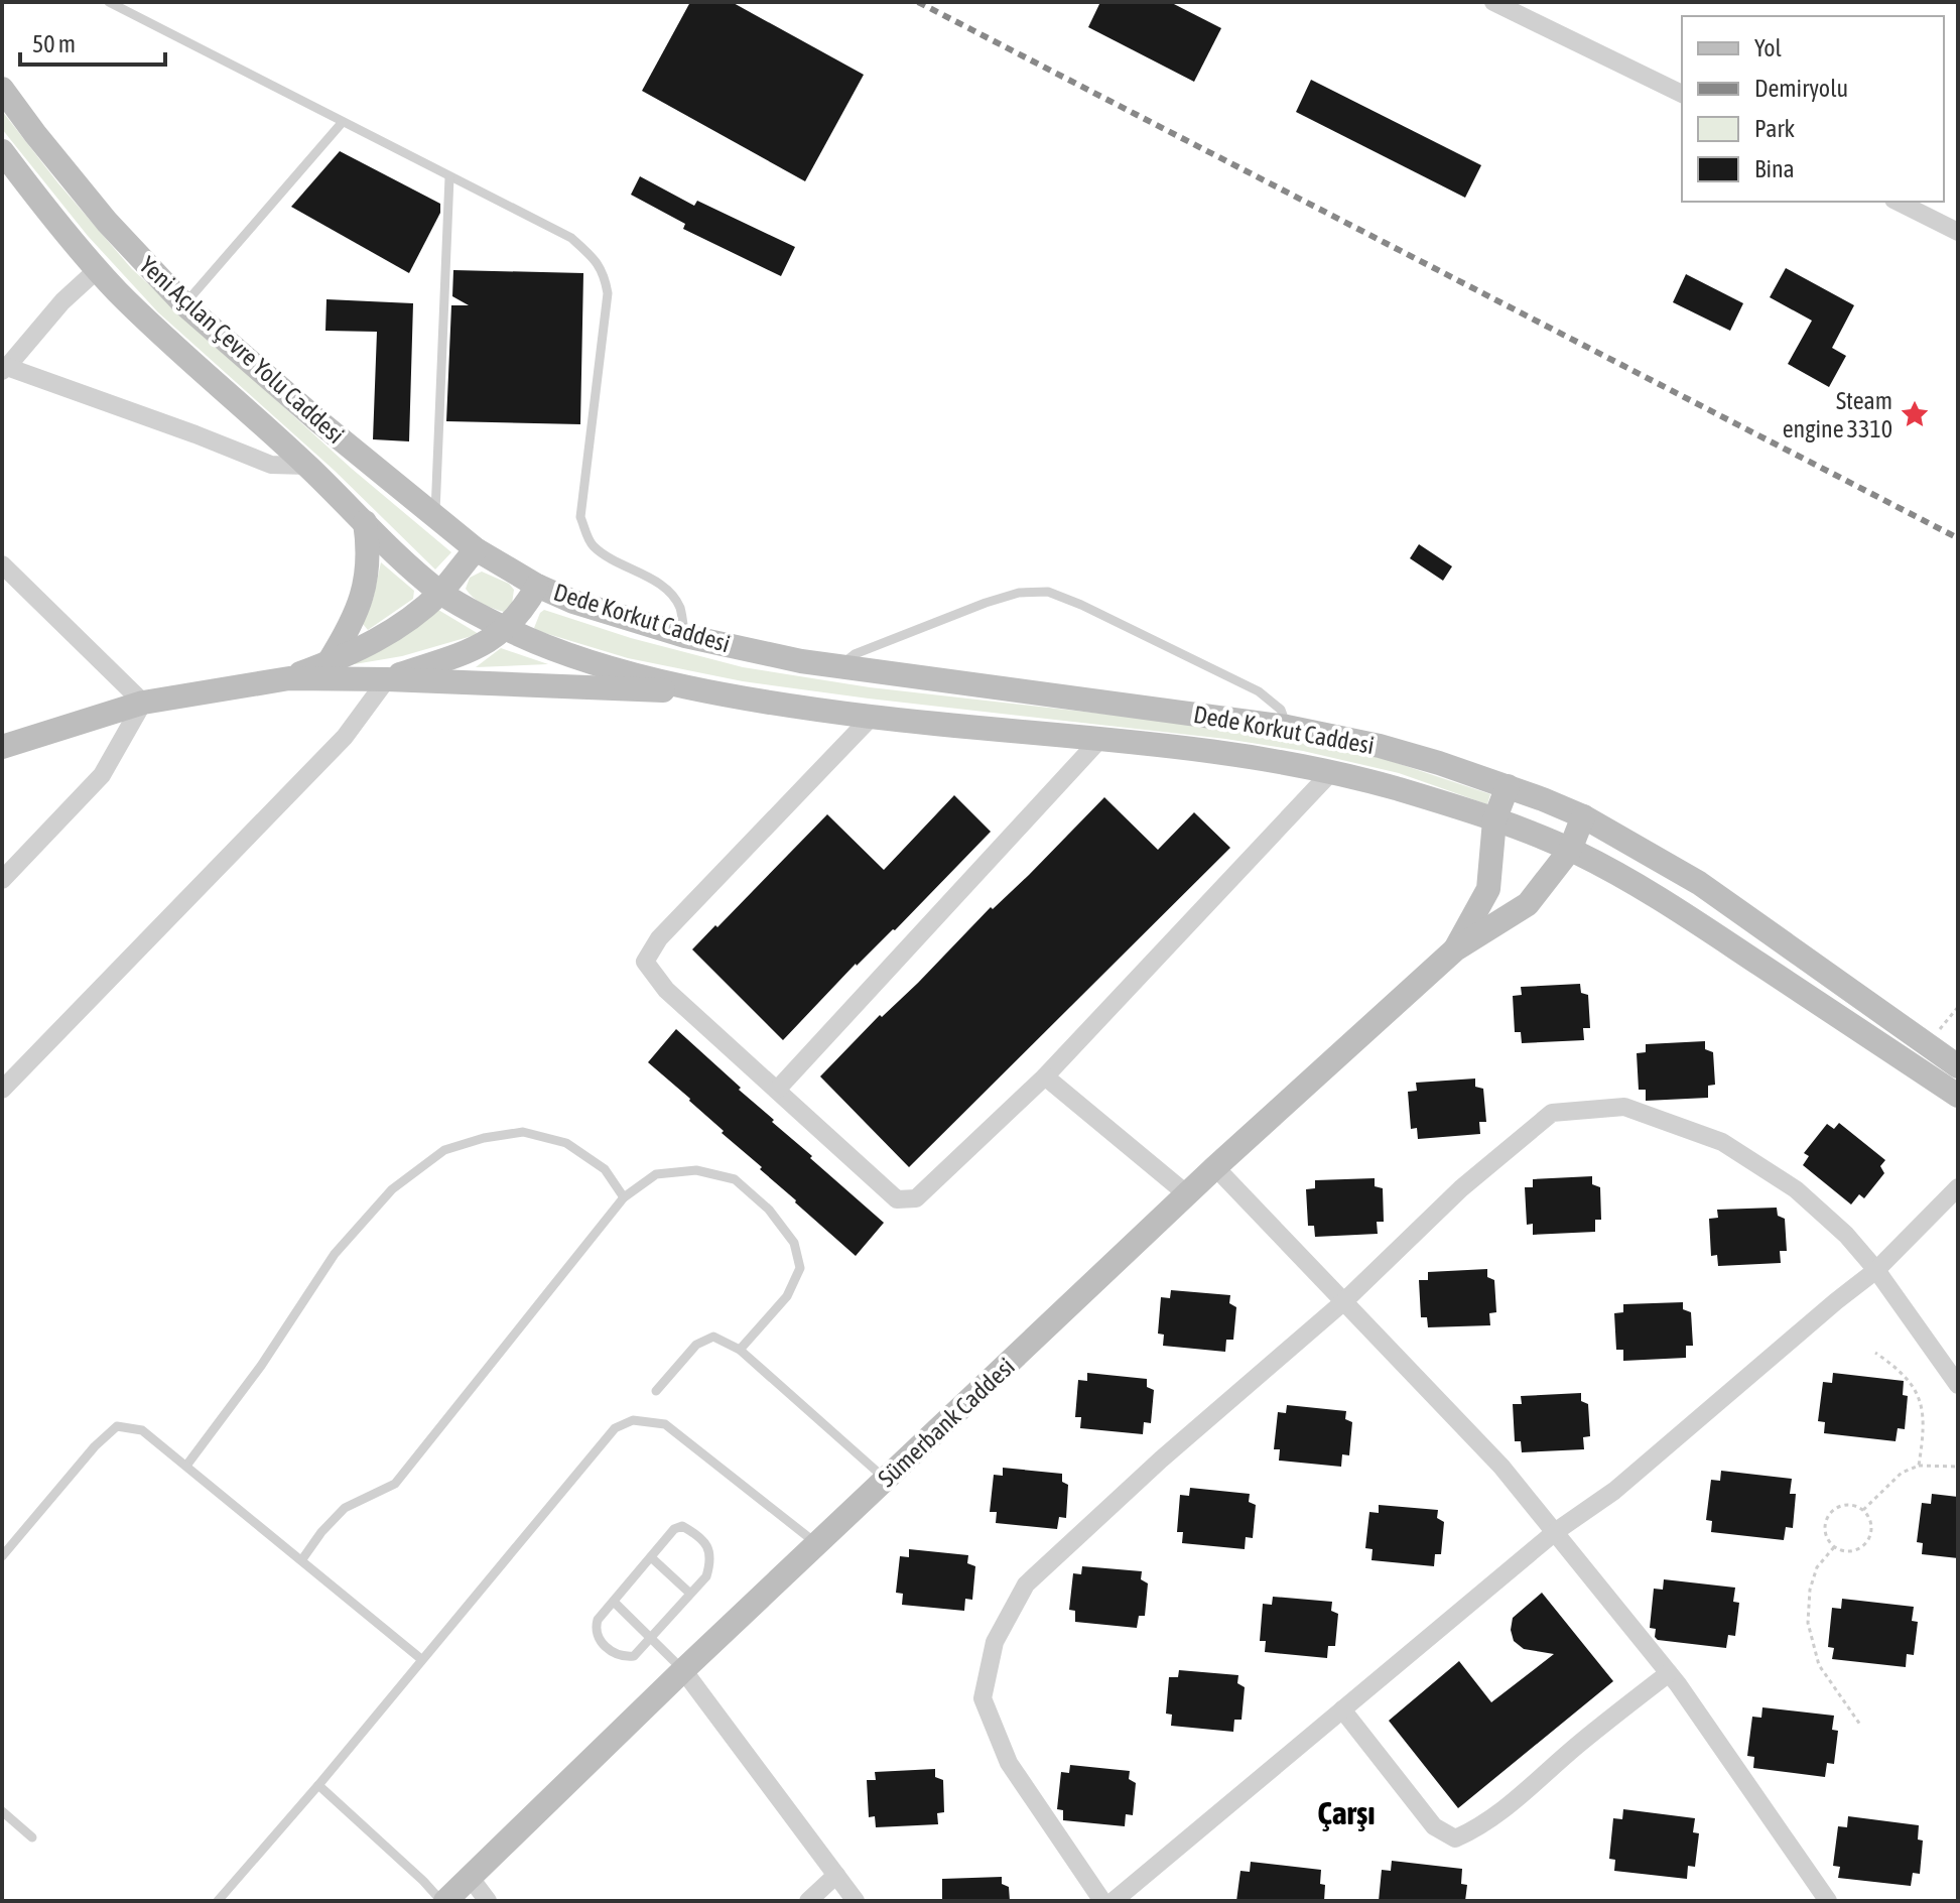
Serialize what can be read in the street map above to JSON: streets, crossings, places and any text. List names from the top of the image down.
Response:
{
  "streets": {
    "main road": ["Yeni Açılan Çevre Yolu Caddesi", "Dede Korkut Caddesi", "Sümerbank Caddesi"]
  },
  "crossings": [
    ["Yeni Açılan Çevre Yolu Caddesi", "Dede Korkut Caddesi"]
  ],
  "districts": ["Çarşı"],
  "places": {
    "place": ["Steam engine 3310"]
  },
  "legend": [
    "Yol",
    "Demiryolu",
    "Park",
    "Bina"
  ],
  "scale_bar": "50 m"
}
